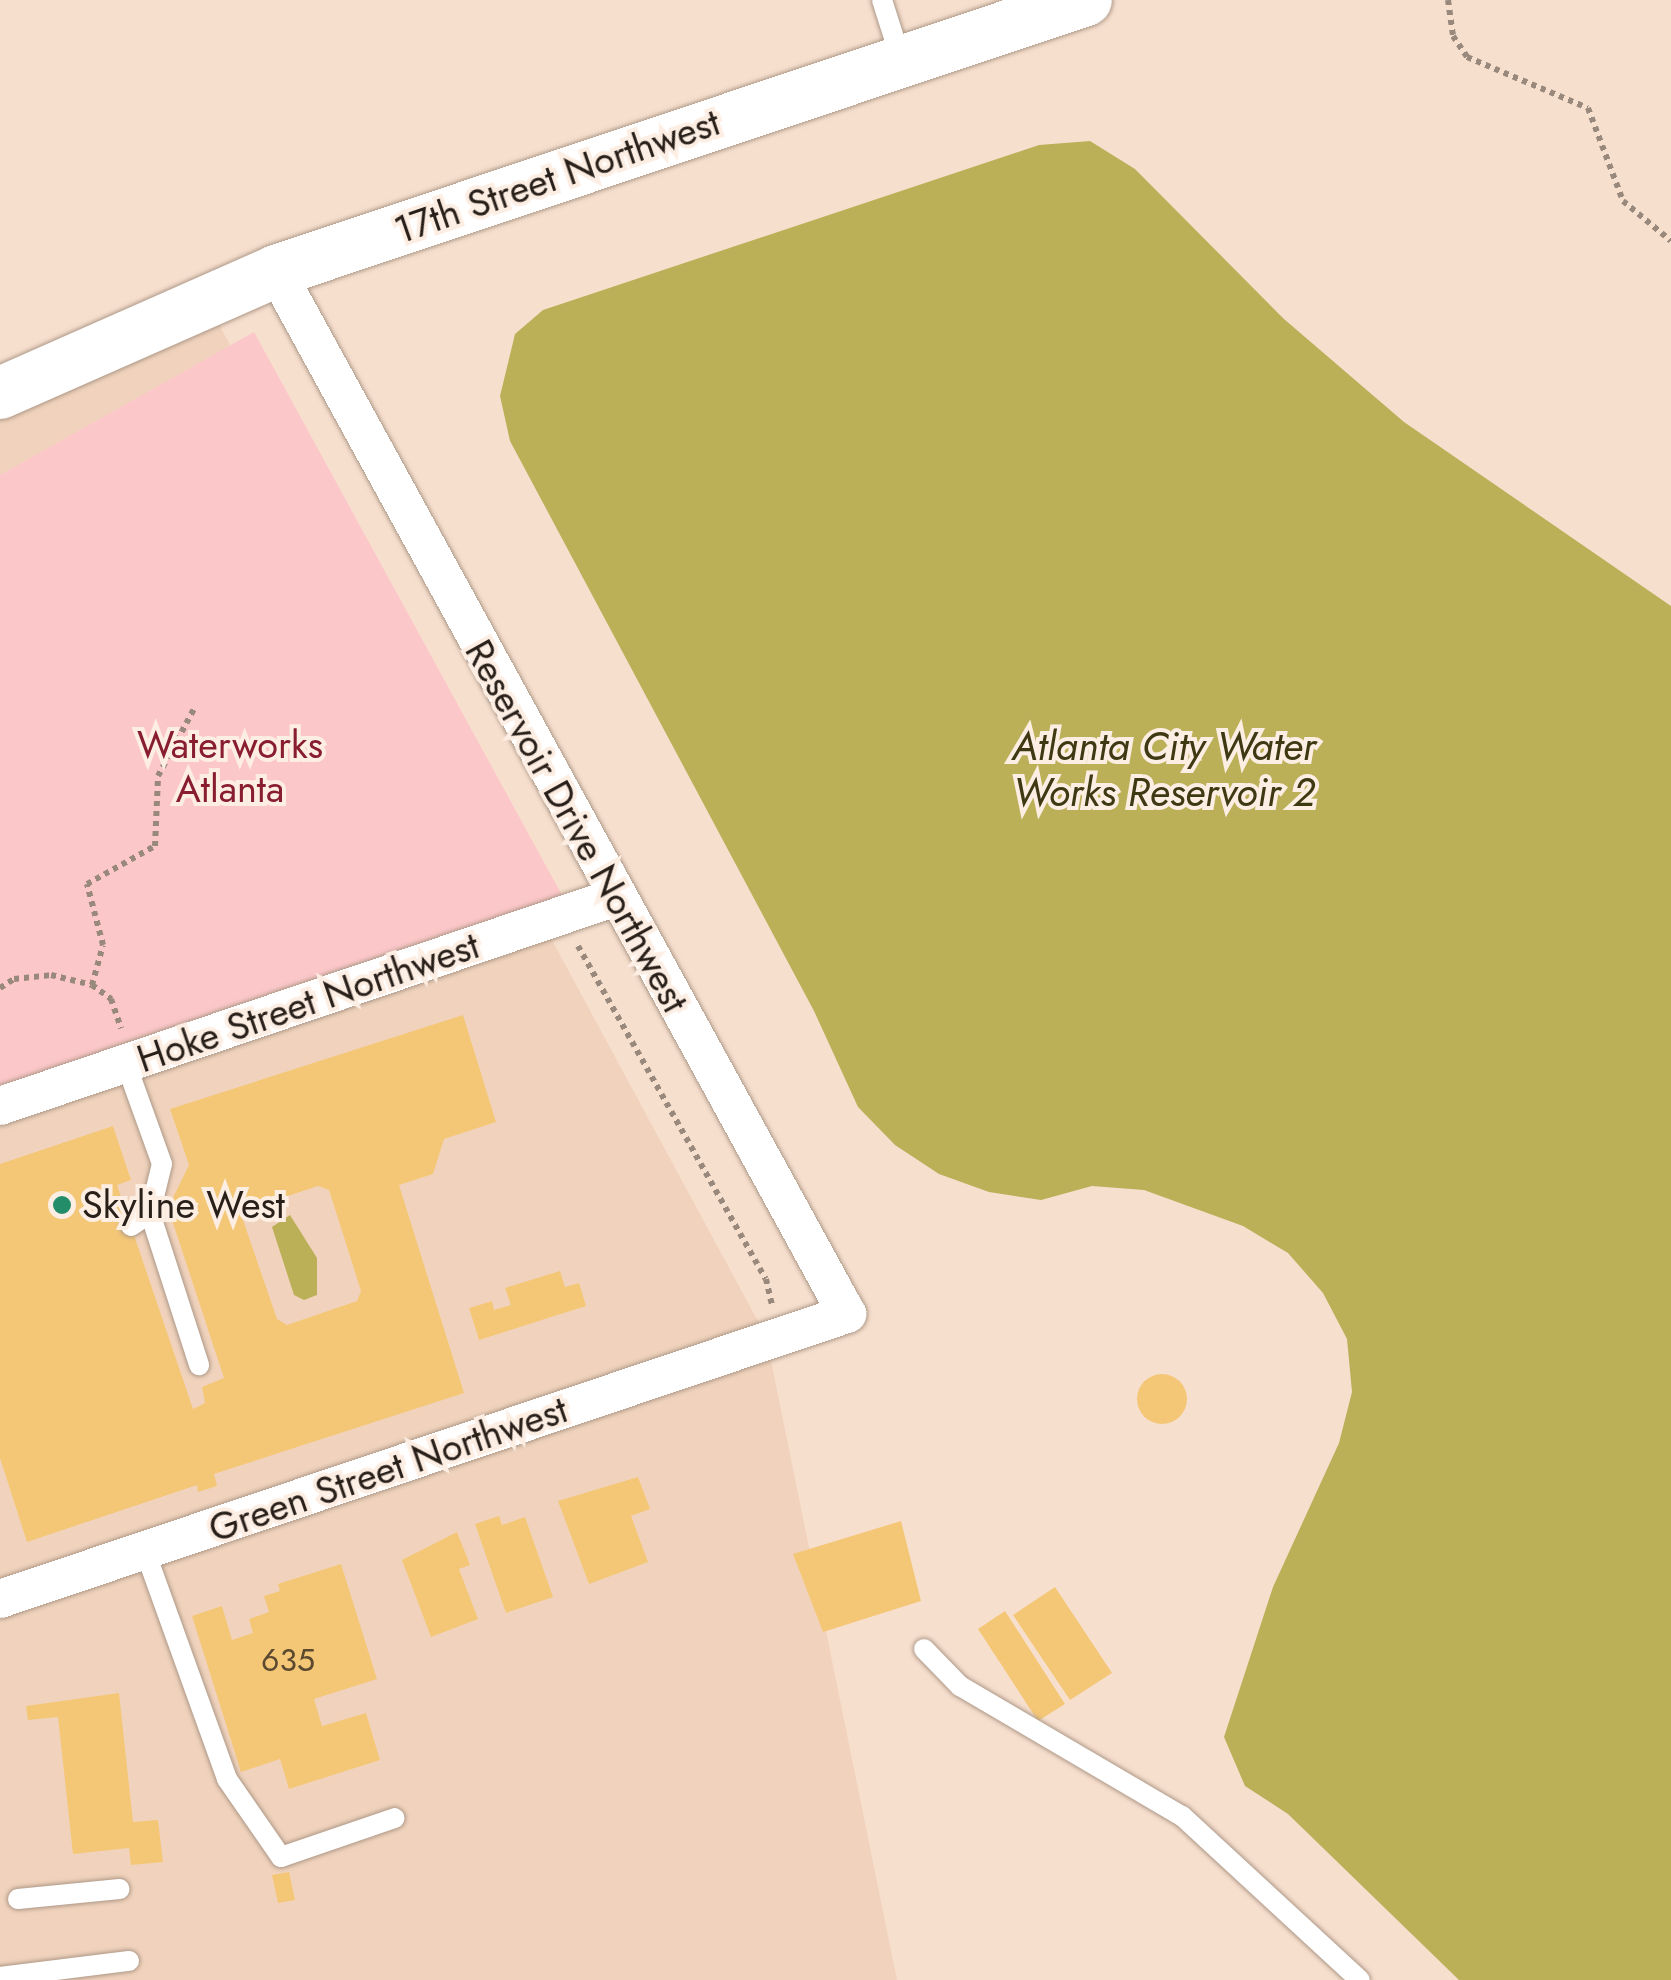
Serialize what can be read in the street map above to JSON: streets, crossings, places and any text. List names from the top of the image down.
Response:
{
  "streets": {
    "street": [
      "17th Street Northwest",
      "Reservoir Drive Northwest",
      "Hoke Street Northwest",
      "Green Street Northwest"
    ]
  },
  "crossings": [
    ["17th Street Northwest", "Reservoir Drive Northwest"],
    ["Reservoir Drive Northwest", "Hoke Street Northwest"],
    ["Reservoir Drive Northwest", "Green Street Northwest"]
  ],
  "water": ["Atlanta City Water Works Reservoir 2"],
  "parks": ["Waterworks Atlanta"],
  "places": ["Skyline West"],
  "house_numbers": ["635"]
}
